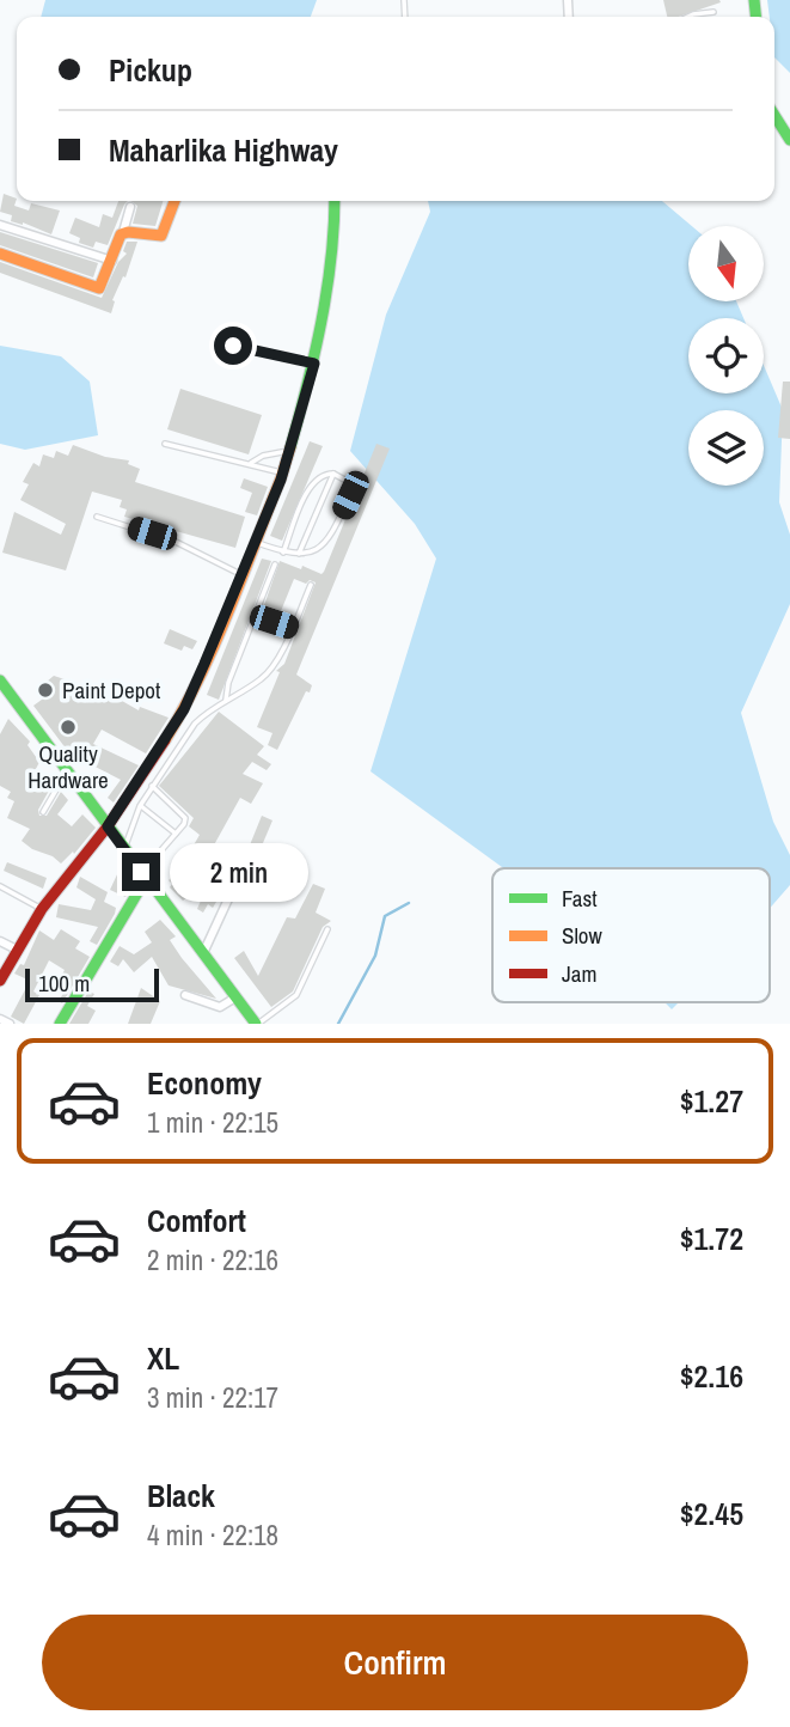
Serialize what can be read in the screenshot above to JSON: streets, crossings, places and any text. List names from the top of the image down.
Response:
{
  "places": ["Paint Depot", "Quality Hardware"],
  "legend": ["Fast", "Slow", "Jam"],
  "scale_bar": "100 m",
  "north": "bottom",
  "page": {
    "banner": ["Pickup", "Maharlika Highway"],
    "bubble": "2 min",
    "scale": "100 m",
    "list": [
      {
        "name": "Economy",
        "note": "1 min · 22:15",
        "value": "$1.27"
      },
      {
        "name": "Comfort",
        "note": "2 min · 22:16",
        "value": "$1.72"
      },
      {
        "name": "XL",
        "note": "3 min · 22:17",
        "value": "$2.16"
      },
      {
        "name": "Black",
        "note": "4 min · 22:18",
        "value": "$2.45"
      }
    ],
    "buttons": "Confirm"
  }
}
